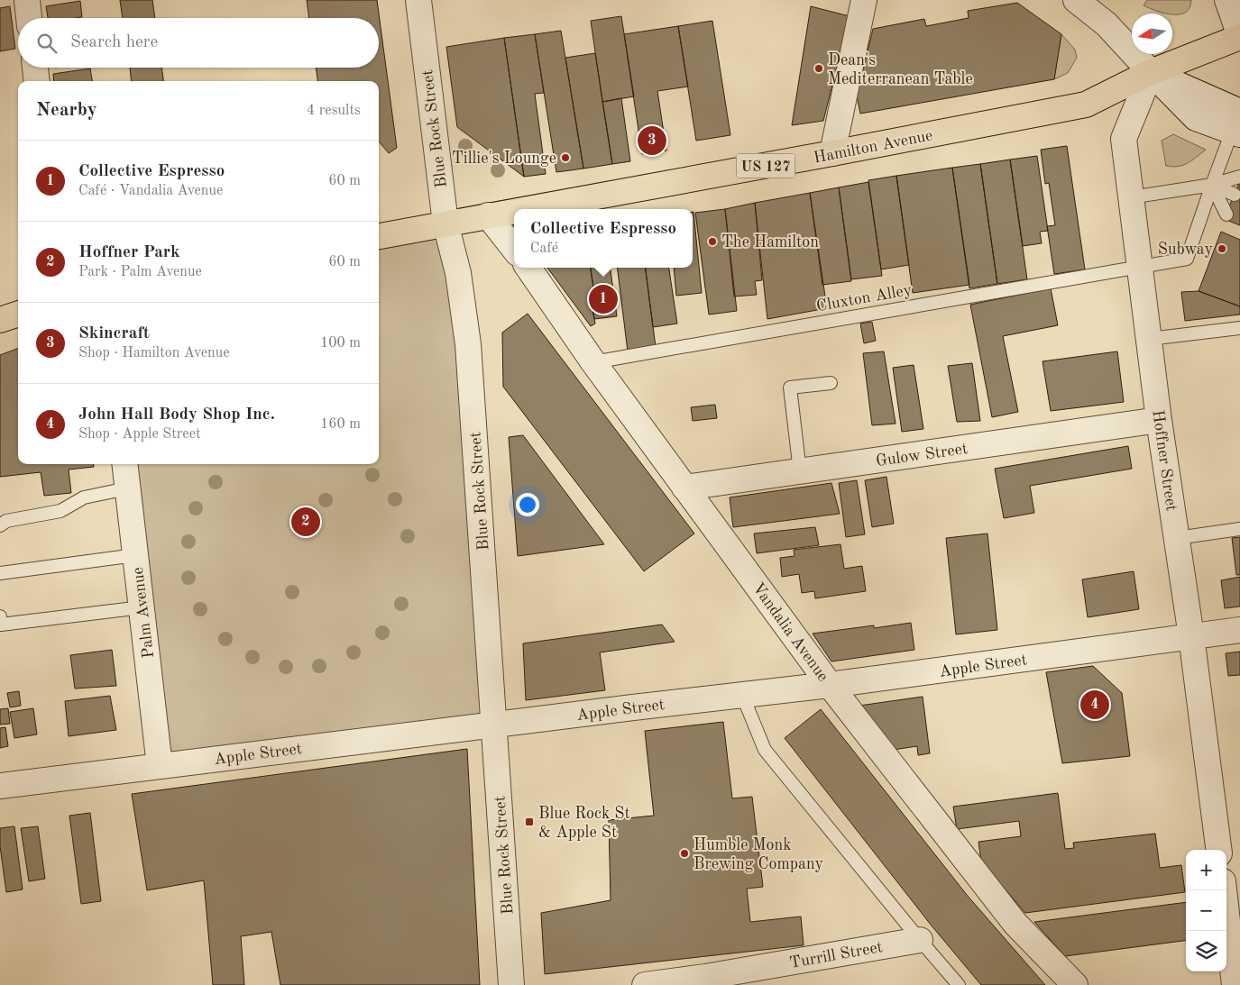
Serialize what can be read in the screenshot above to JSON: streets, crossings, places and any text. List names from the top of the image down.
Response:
{
  "streets": {
    "main road": ["Hamilton Avenue", "US 127"],
    "street": [
      "Blue Rock Street",
      "Gulow Street",
      "Hoffner Street",
      "Palm Avenue",
      "Vandalia Avenue",
      "Apple Street",
      "Turrill Street"
    ],
    "lane": ["Cluxton Alley"]
  },
  "crossings": [
    ["Blue Rock Street", "Hamilton Avenue"],
    ["Blue Rock Street", "Apple Street"],
    ["Hamilton Avenue", "US 127"],
    ["Hamilton Avenue", "Hoffner Street"],
    ["US 127", "Hoffner Street"],
    ["Cluxton Alley", "Hoffner Street"],
    ["Cluxton Alley", "Vandalia Avenue"],
    ["Gulow Street", "Hoffner Street"],
    ["Gulow Street", "Vandalia Avenue"],
    ["Hoffner Street", "Apple Street"],
    ["Palm Avenue", "Apple Street"],
    ["Vandalia Avenue", "Apple Street"]
  ],
  "places": {
    "other": [
      "Dean's Mediterranean Table",
      "Tillie's Lounge",
      "The Hamilton",
      "Subway",
      "Humble Monk Brewing Company"
    ],
    "transit": ["Blue Rock St & Apple St"]
  },
  "north": "left",
  "page": {
    "search": "Search here",
    "heading": ["Nearby", "4 results"],
    "pins": [
      "3",
      "1",
      "2",
      "4"
    ],
    "list": [
      {
        "mark": "1",
        "name": "Collective Espresso",
        "note": "Café · Vandalia Avenue",
        "value": "60 m"
      },
      {
        "mark": "2",
        "name": "Hoffner Park",
        "note": "Park · Palm Avenue",
        "value": "60 m"
      },
      {
        "mark": "3",
        "name": "Skincraft",
        "note": "Shop · Hamilton Avenue",
        "value": "100 m"
      },
      {
        "mark": "4",
        "name": "John Hall Body Shop Inc.",
        "note": "Shop · Apple Street",
        "value": "160 m"
      }
    ],
    "popup": ["Collective Espresso", "Café"],
    "map_buttons": ["+", "−"]
  }
}
